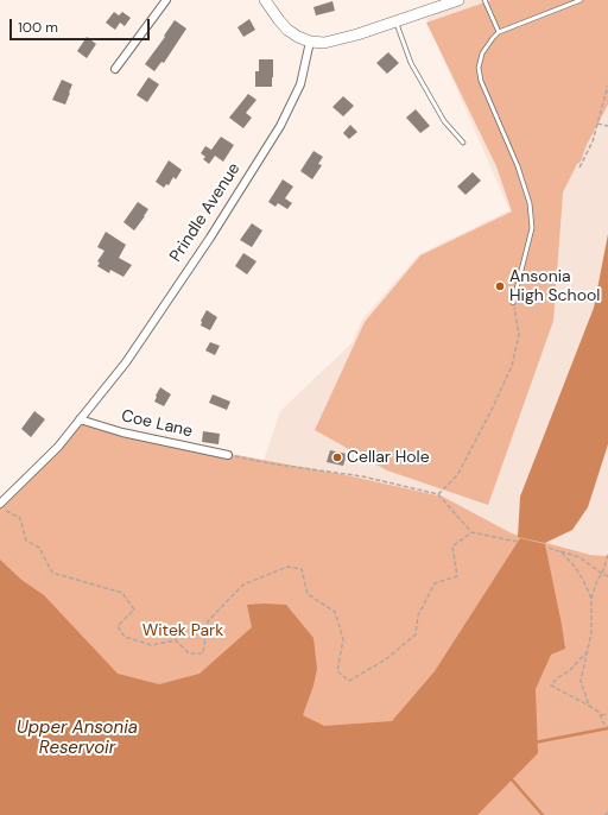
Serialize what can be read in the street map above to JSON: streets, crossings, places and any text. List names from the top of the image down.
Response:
{
  "streets": {
    "street": ["Prindle Avenue", "Coe Lane"]
  },
  "crossings": [
    ["Prindle Avenue", "Coe Lane"]
  ],
  "water": ["Upper Ansonia Reservoir"],
  "parks": ["Witek Park"],
  "places": ["Ansonia High School", "Cellar Hole"],
  "scale_bar": "100 m"
}
